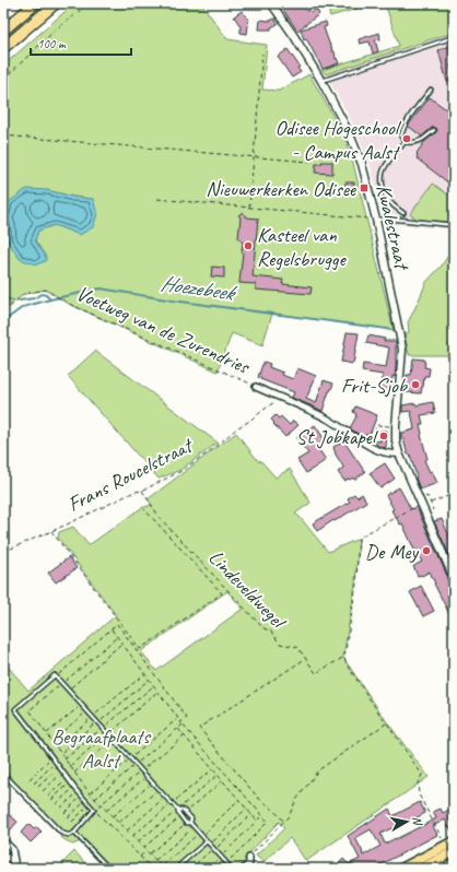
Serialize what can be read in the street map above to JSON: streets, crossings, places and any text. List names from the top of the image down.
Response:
{
  "streets": {
    "street": ["Kwalestraat"],
    "path": ["Voetweg van de Zurendries", "Frans Roucelstraat", "Lindeveldwegel"]
  },
  "crossings": [
    ["Frans Roucelstraat", "Lindeveldwegel"]
  ],
  "water": ["Hoezebeek"],
  "parks": ["Begraafplaats Aalst"],
  "places": {
    "other": [
      "Odisee Hogeschool - Campus Aalst",
      "Kasteel van Regelsbrugge",
      "Frit-Sjob",
      "St Jobkapel",
      "De Mey"
    ],
    "transit": ["Nieuwerkerken Odisee"]
  },
  "scale_bar": "100 m",
  "north": "right"
}
